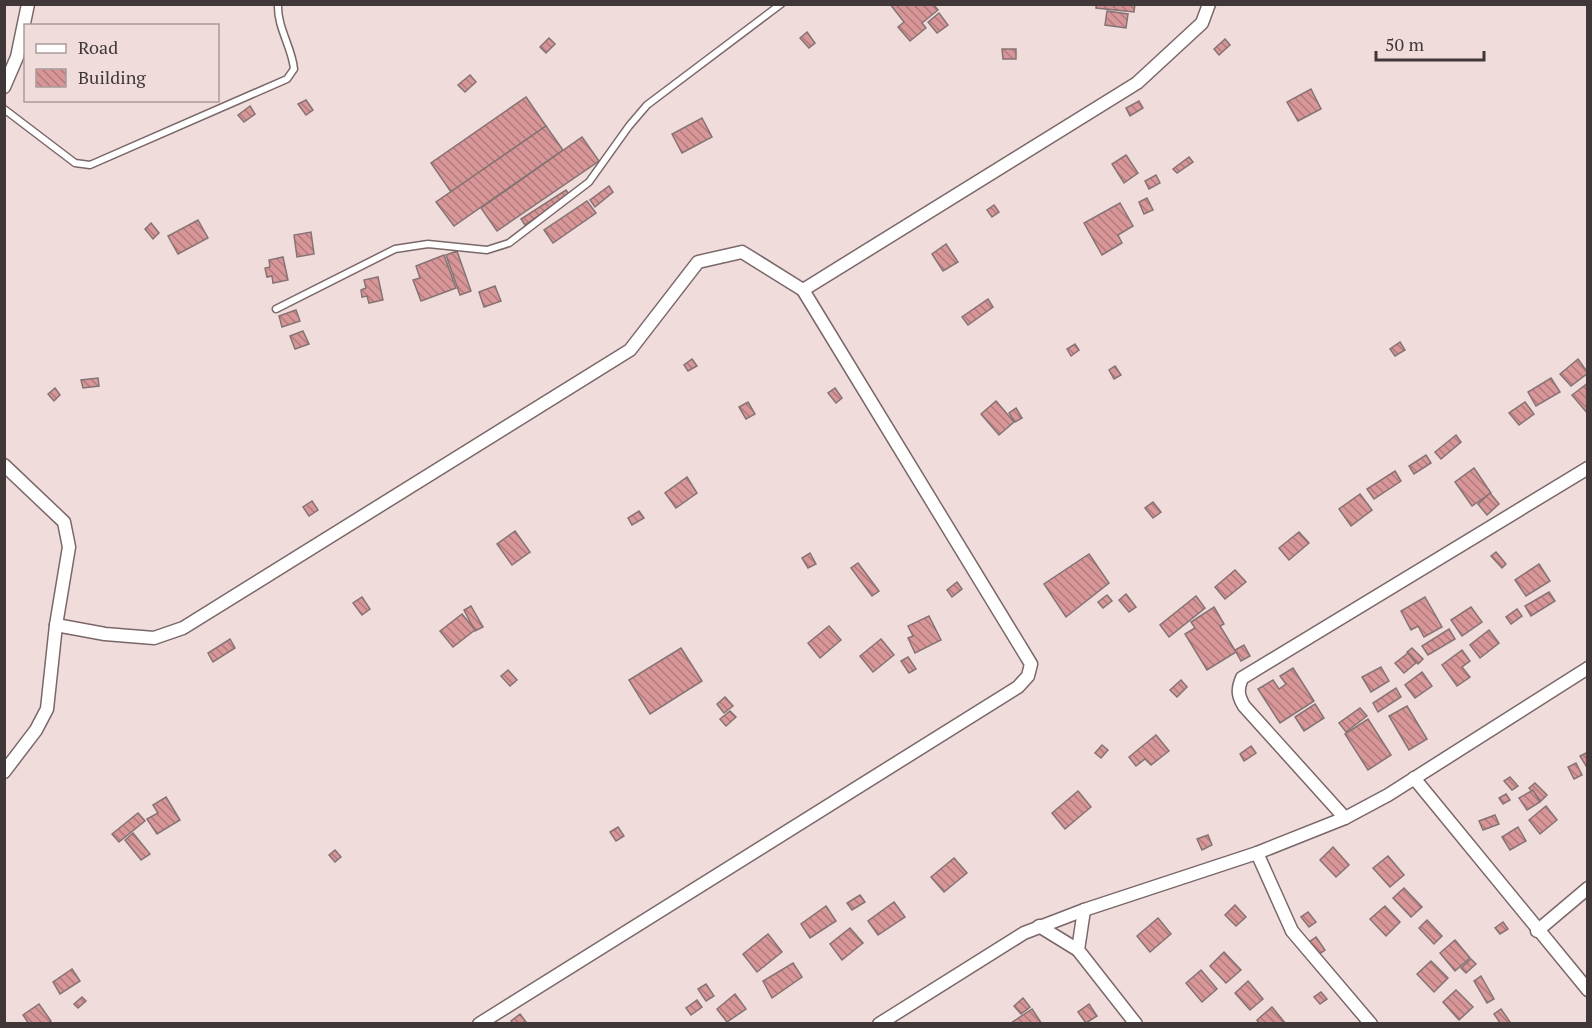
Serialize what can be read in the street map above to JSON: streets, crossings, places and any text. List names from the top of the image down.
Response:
{
  "legend": ["Road", "Building"],
  "scale_bar": "50 m"
}
